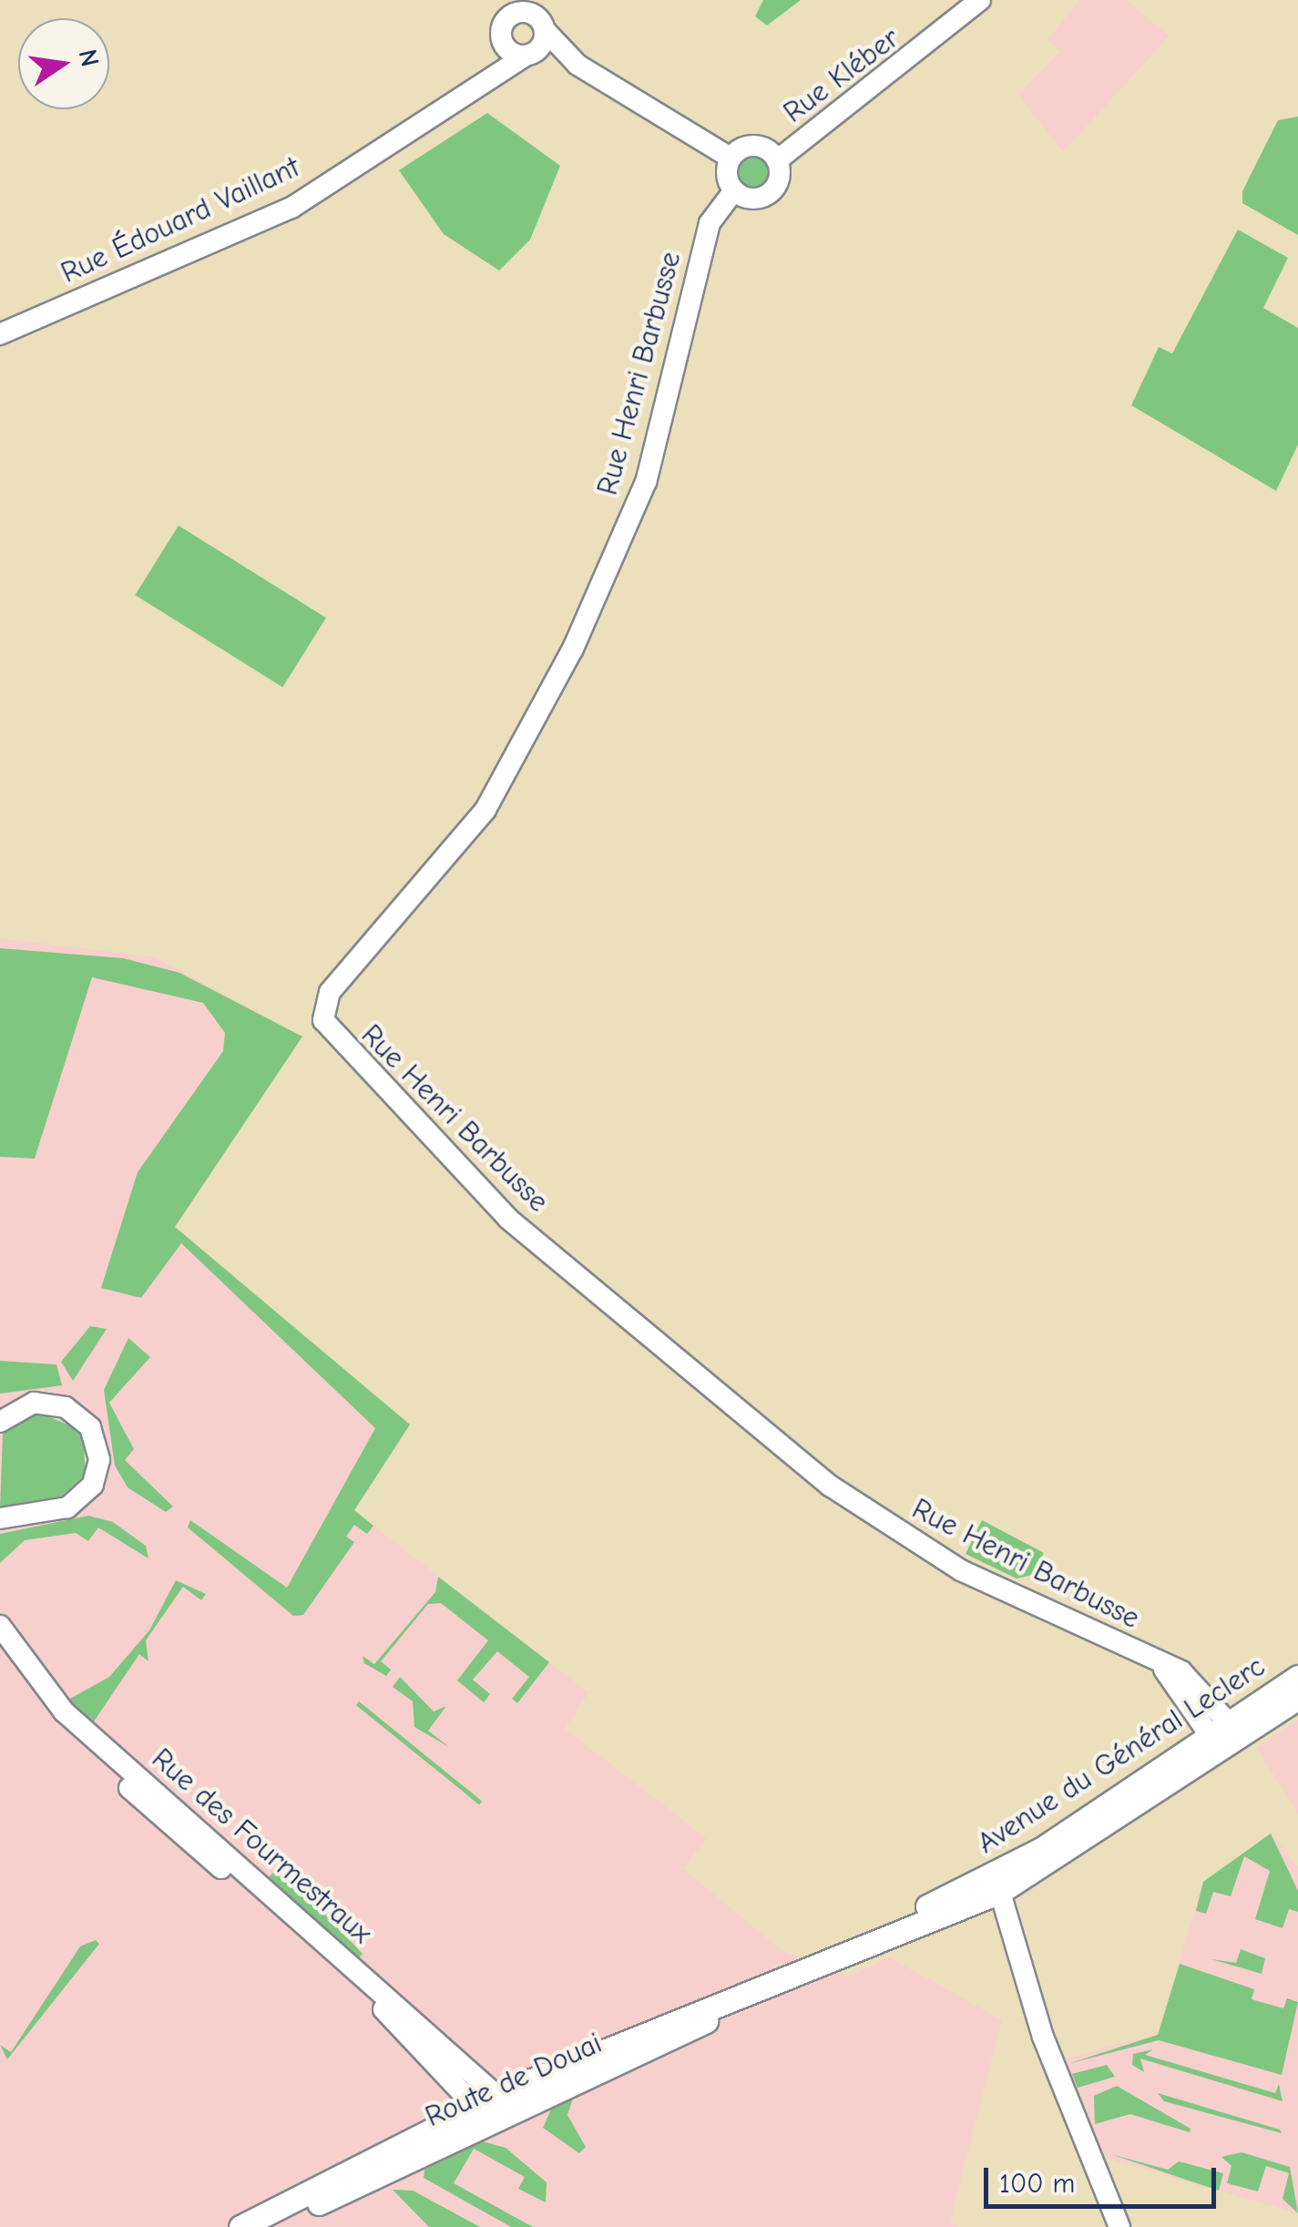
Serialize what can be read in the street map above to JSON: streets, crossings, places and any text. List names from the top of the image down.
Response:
{
  "streets": {
    "main road": ["Avenue du Général Leclerc", "Route de Douai"],
    "street": [
      "Rue Kléber",
      "Rue Édouard Vaillant",
      "Rue Henri Barbusse",
      "Rue des Fourmestraux"
    ]
  },
  "crossings": [
    ["Rue Kléber", "Rue Henri Barbusse"],
    ["Rue Henri Barbusse", "Avenue du Général Leclerc"],
    ["Rue des Fourmestraux", "Route de Douai"]
  ],
  "scale_bar": "100 m",
  "north": "right"
}
